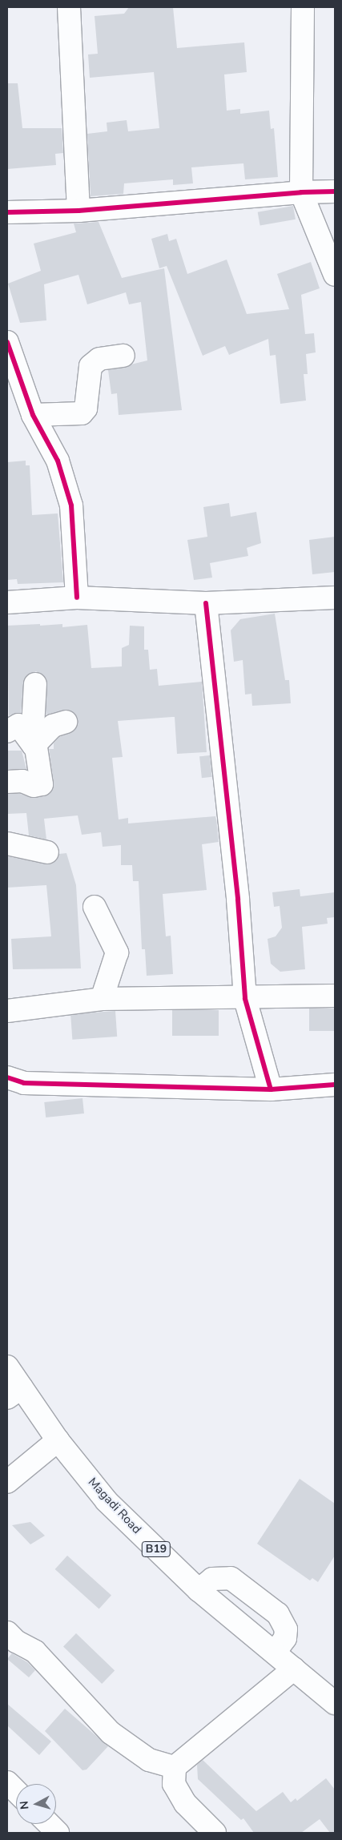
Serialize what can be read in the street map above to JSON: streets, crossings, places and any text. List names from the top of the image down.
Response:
{
  "streets": {
    "main road": ["Magadi Road", "B19"]
  },
  "north": "left"
}
